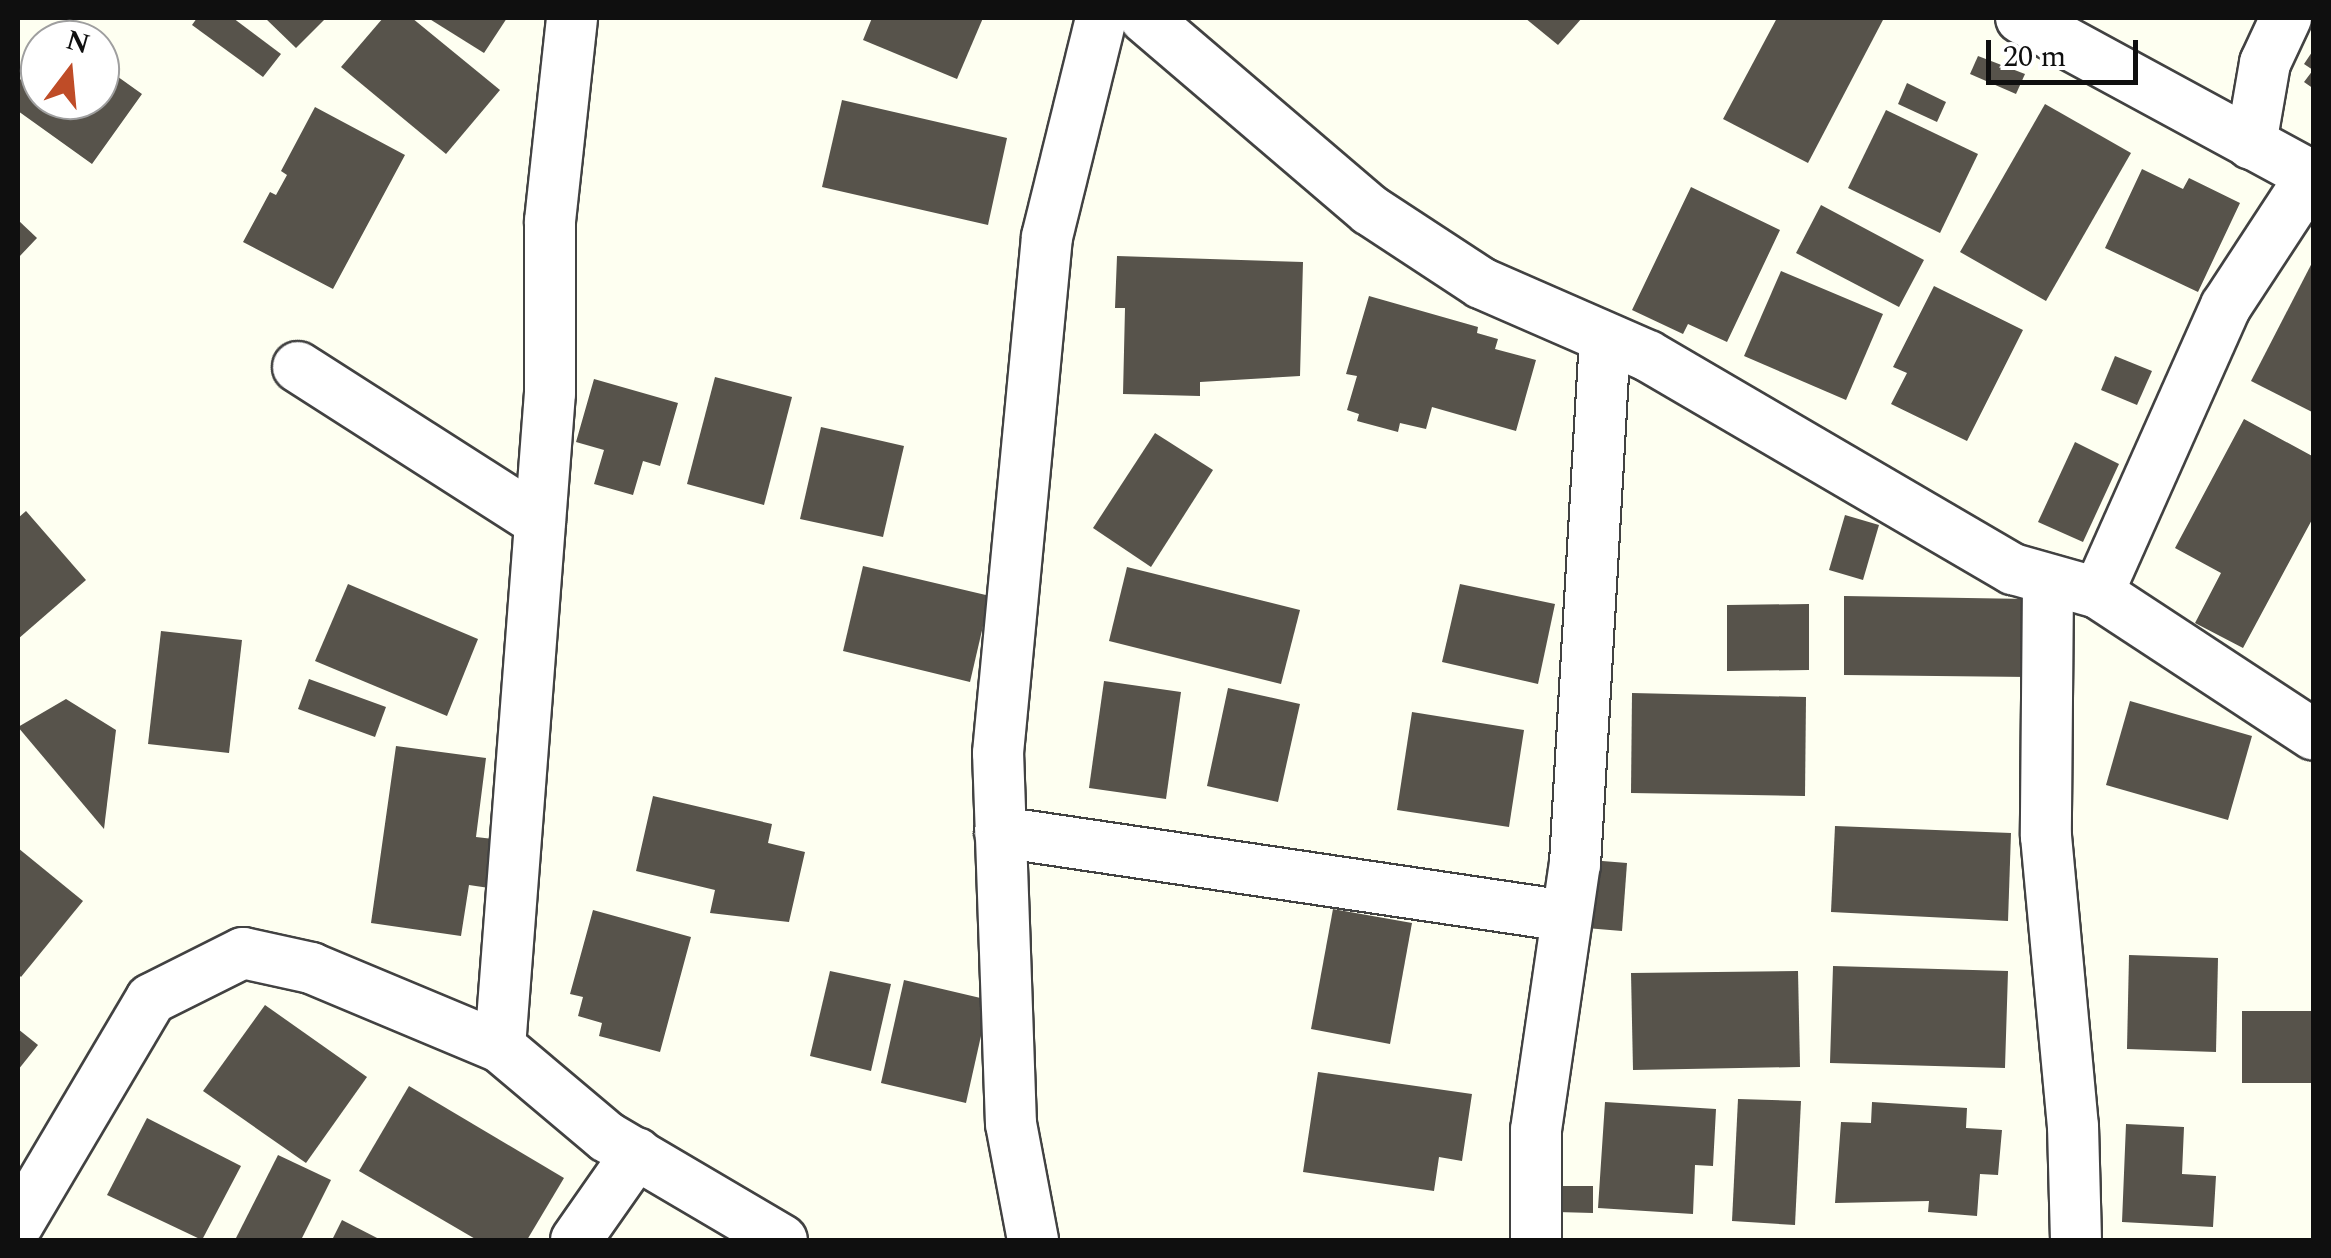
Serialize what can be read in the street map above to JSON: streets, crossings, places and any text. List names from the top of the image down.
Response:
{
  "scale_bar": "20 m",
  "north": "top"
}
